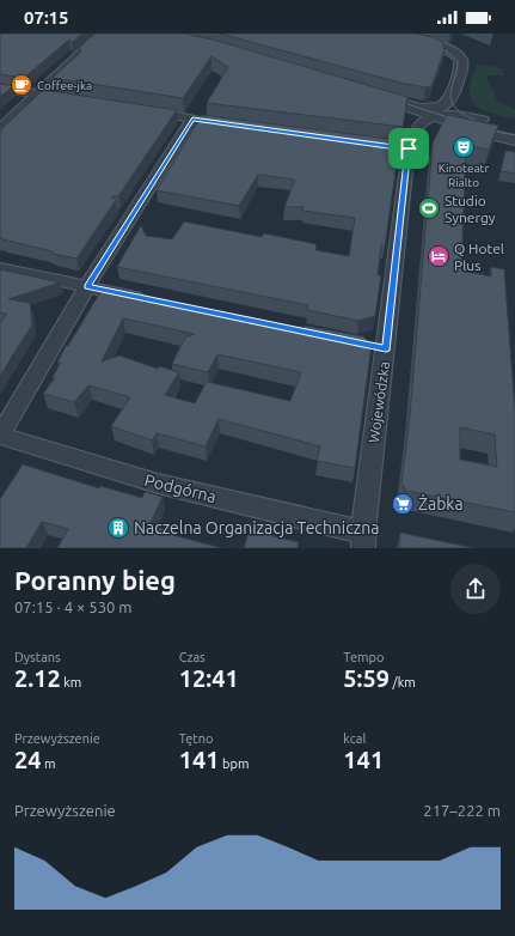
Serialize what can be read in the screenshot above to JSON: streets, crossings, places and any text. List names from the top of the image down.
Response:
{
  "streets": {
    "street": ["Wojewódzka", "Podgórna"]
  },
  "crossings": [
    ["Wojewódzka", "Podgórna"]
  ],
  "places": {
    "cafe": ["Coffee-jka"],
    "theatre": ["Kinoteatr Rialto"],
    "sports": ["Studio Synergy"],
    "hotel": ["Q Hotel Plus"],
    "supermarket": ["Żabka"],
    "building": ["Naczelna Organizacja Techniczna"]
  },
  "page": {
    "status": "07:15",
    "heading": ["Poranny bieg", "07:15 · 4 × 530 m"],
    "stats": [
      ["Dystans", "2.12 km"],
      ["Czas", "12:41"],
      ["Tempo", "5:59 /km"],
      ["Przewyższenie", "24 m"],
      ["Tętno", "141 bpm"],
      ["kcal", "141"]
    ],
    "chart": ["Przewyższenie", "217–222 m"]
  }
}
